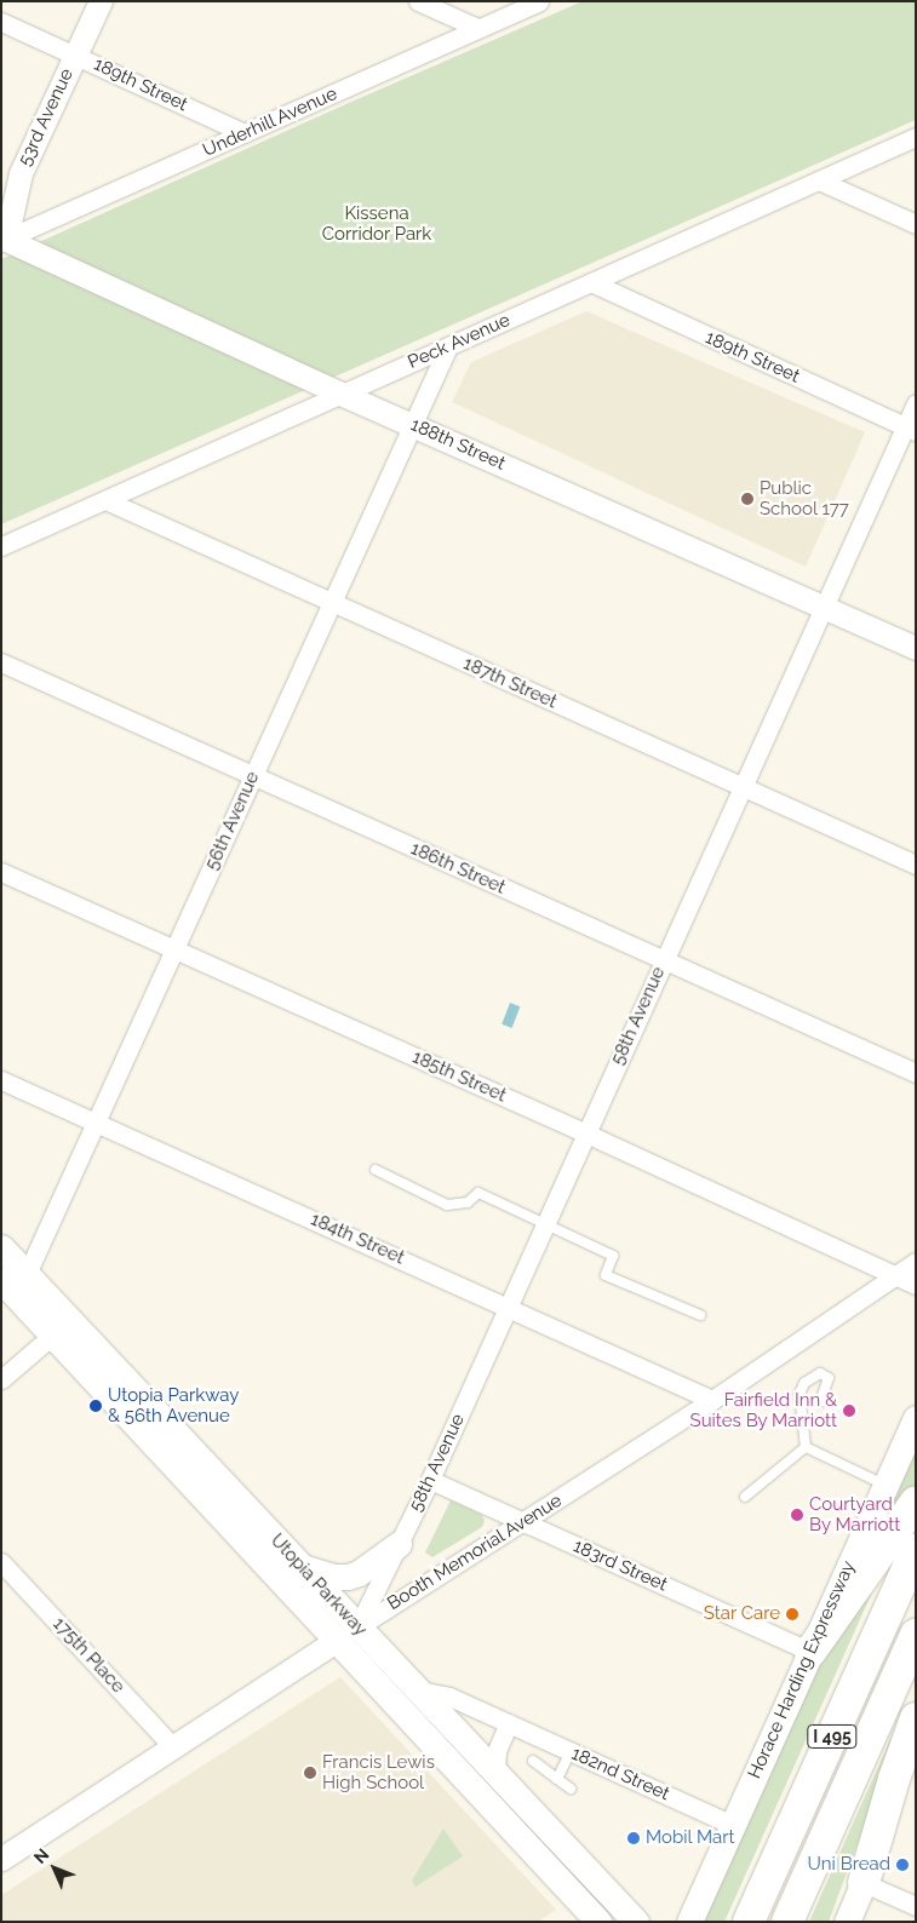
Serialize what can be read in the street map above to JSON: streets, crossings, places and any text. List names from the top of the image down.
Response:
{
  "streets": {
    "highway": ["I 495"],
    "main road": ["Utopia Parkway", "Horace Harding Expressway"],
    "street": [
      "189th Street",
      "53rd Avenue",
      "Underhill Avenue",
      "Peck Avenue",
      "188th Street",
      "187th Street",
      "56th Avenue",
      "186th Street",
      "58th Avenue",
      "185th Street",
      "184th Street",
      "Booth Memorial Avenue",
      "183rd Street",
      "175th Place",
      "182nd Street"
    ]
  },
  "crossings": [
    ["189th Street", "53rd Avenue"],
    ["189th Street", "Underhill Avenue"],
    ["189th Street", "Peck Avenue"],
    ["189th Street", "58th Avenue"],
    ["53rd Avenue", "Underhill Avenue"],
    ["53rd Avenue", "188th Street"],
    ["Underhill Avenue", "188th Street"],
    ["Peck Avenue", "188th Street"],
    ["Peck Avenue", "187th Street"],
    ["Peck Avenue", "56th Avenue"],
    ["188th Street", "56th Avenue"],
    ["188th Street", "58th Avenue"],
    ["187th Street", "56th Avenue"],
    ["187th Street", "58th Avenue"],
    ["56th Avenue", "186th Street"],
    ["56th Avenue", "185th Street"],
    ["56th Avenue", "184th Street"],
    ["56th Avenue", "Utopia Parkway"],
    ["186th Street", "58th Avenue"],
    ["58th Avenue", "185th Street"],
    ["58th Avenue", "184th Street"],
    ["58th Avenue", "Booth Memorial Avenue"],
    ["58th Avenue", "183rd Street"],
    ["58th Avenue", "Utopia Parkway"],
    ["185th Street", "Booth Memorial Avenue"],
    ["184th Street", "Booth Memorial Avenue"],
    ["Booth Memorial Avenue", "183rd Street"],
    ["Booth Memorial Avenue", "Utopia Parkway"],
    ["Booth Memorial Avenue", "175th Place"],
    ["183rd Street", "Horace Harding Expressway"],
    ["Utopia Parkway", "182nd Street"],
    ["Horace Harding Expressway", "182nd Street"]
  ],
  "parks": ["Kissena Corridor Park"],
  "places": [
    "Public School 177",
    "Utopia Parkway & 56th Avenue",
    "Fairfield Inn & Suites By Marriott",
    "Courtyard By Marriott",
    "Star Care",
    "Francis Lewis High School",
    "Mobil Mart",
    "Uni Bread"
  ],
  "north": "top left"
}
